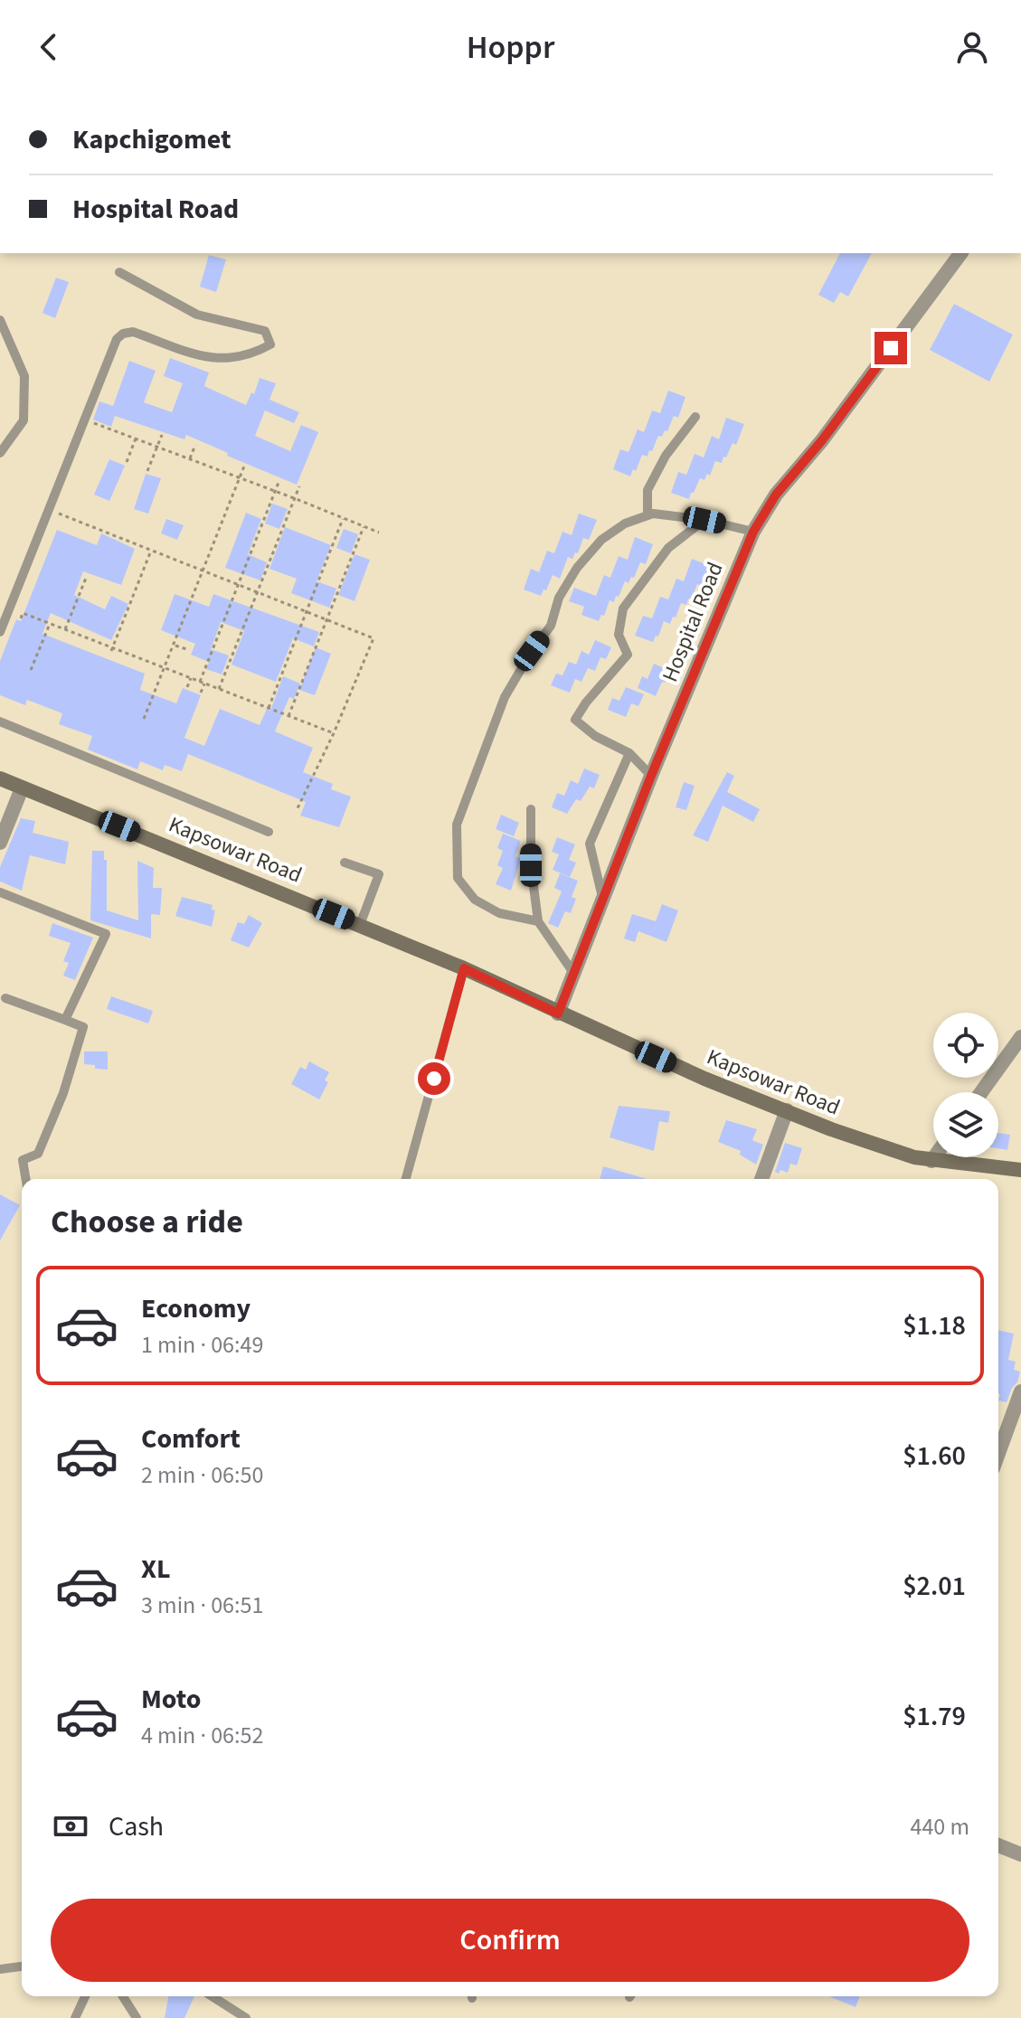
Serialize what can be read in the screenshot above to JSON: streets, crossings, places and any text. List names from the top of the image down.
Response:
{
  "streets": {
    "main road": ["Kapsowar Road"],
    "street": ["Hospital Road"]
  },
  "crossings": [
    ["Hospital Road", "Kapsowar Road"]
  ],
  "page": {
    "header": "Hoppr",
    "banner": ["Kapchigomet", "Hospital Road"],
    "heading": "Choose a ride",
    "list": [
      {
        "name": "Economy",
        "note": "1 min · 06:49",
        "value": "$1.18"
      },
      {
        "name": "Comfort",
        "note": "2 min · 06:50",
        "value": "$1.60"
      },
      {
        "name": "XL",
        "note": "3 min · 06:51",
        "value": "$2.01"
      },
      {
        "name": "Moto",
        "note": "4 min · 06:52",
        "value": "$1.79"
      }
    ],
    "pay": ["Cash", "440 m"],
    "buttons": "Confirm"
  }
}
